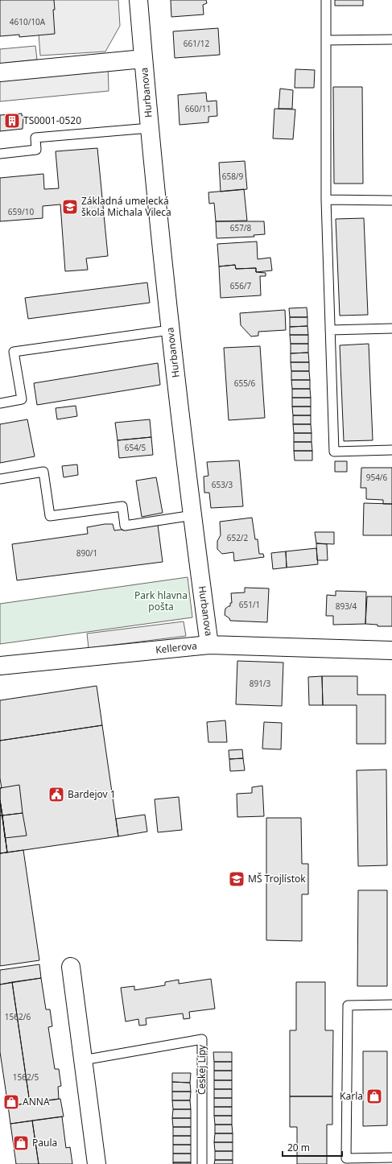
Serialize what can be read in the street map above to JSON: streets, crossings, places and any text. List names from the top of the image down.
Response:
{
  "streets": {
    "street": ["Hurbanova", "Kellerova"],
    "lane": ["Českej Lípy"]
  },
  "crossings": [
    ["Hurbanova", "Kellerova"]
  ],
  "parks": ["Park hlavna pošta"],
  "places": {
    "building": ["TS0001-0520"],
    "school or university": ["Základná umelecká škola Michala Vileca", "MŠ Trojlístok"],
    "public building": ["Bardejov 1"],
    "shop": ["Karla", "ANNA", "Paula"]
  },
  "house_numbers": [
    "4610/10A",
    "661/12",
    "660/11",
    "658/9",
    "659/10",
    "657/8",
    "656/7",
    "655/6",
    "654/5",
    "954/6",
    "653/3",
    "652/2",
    "890/1",
    "651/1",
    "893/4",
    "891/3",
    "1562/6",
    "1562/5"
  ],
  "scale_bar": "20 m"
}
